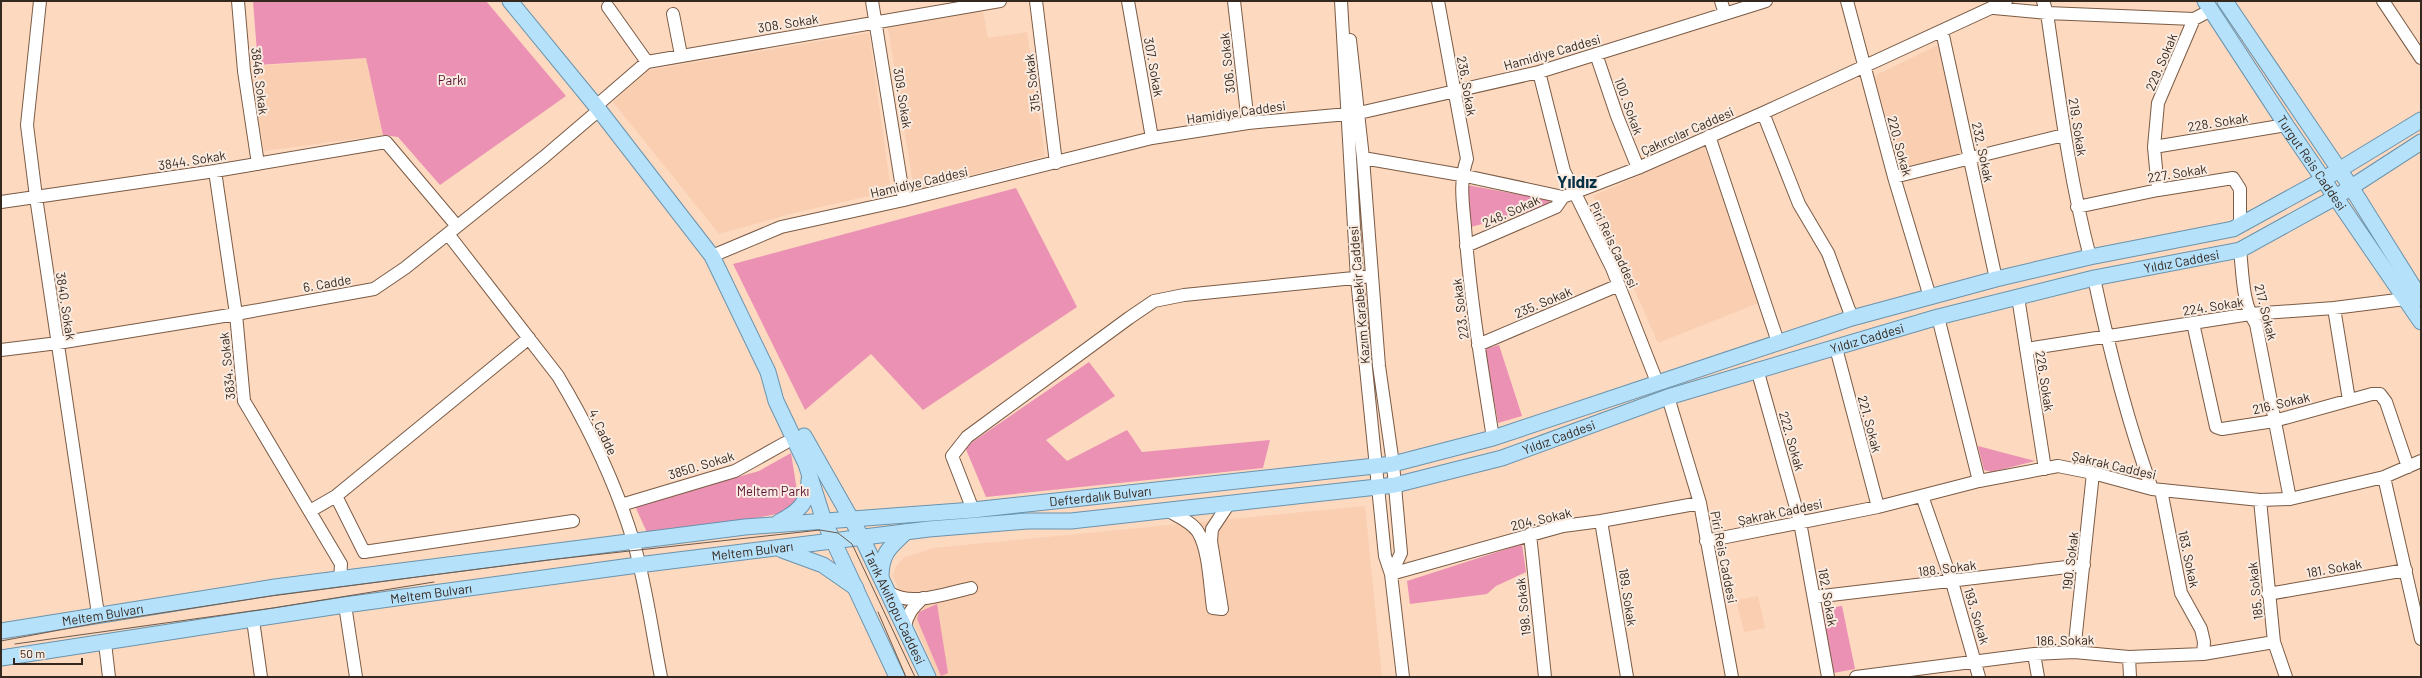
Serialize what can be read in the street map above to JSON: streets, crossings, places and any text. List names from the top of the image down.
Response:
{
  "streets": {
    "main road": [
      "Turgut Reis Caddesi",
      "Yıldız Caddesi",
      "Defterdalık Bulvarı",
      "Meltem Bulvarı",
      "Tarık Akıltopu Caddesi"
    ],
    "street": [
      "308. Sokak",
      "Hamidiye Caddesi",
      "229. Sokak",
      "306. Sokak",
      "307. Sokak",
      "3846. Sokak",
      "315. Sokak",
      "236. Sokak",
      "309. Sokak",
      "100. Sokak",
      "228. Sokak",
      "219. Sokak",
      "Çakırcılar Caddesi",
      "220. Sokak",
      "232. Sokak",
      "3844. Sokak",
      "227. Sokak",
      "248. Sokak",
      "Piri Reis Caddesi",
      "6. Cadde",
      "Kazım Karabekir Caddesi",
      "235. Sokak",
      "3840. Sokak",
      "224. Sokak",
      "223. Sokak",
      "217. Sokak",
      "3834. Sokak",
      "226. Sokak",
      "216. Sokak",
      "221. Sokak",
      "4. Cadde",
      "222. Sokak",
      "3850. Sokak",
      "Şakrak Caddesi",
      "204. Sokak",
      "183. Sokak",
      "190. Sokak",
      "188. Sokak",
      "181. Sokak",
      "185. Sokak",
      "189. Sokak",
      "182. Sokak",
      "198. Sokak",
      "193. Sokak",
      "186. Sokak"
    ]
  },
  "crossings": [
    ["308. Sokak", "309. Sokak"],
    ["308. Sokak", "6. Cadde"],
    ["Hamidiye Caddesi", "306. Sokak"],
    ["Hamidiye Caddesi", "307. Sokak"],
    ["Hamidiye Caddesi", "315. Sokak"],
    ["Hamidiye Caddesi", "236. Sokak"],
    ["Hamidiye Caddesi", "309. Sokak"],
    ["Hamidiye Caddesi", "100. Sokak"],
    ["Hamidiye Caddesi", "Piri Reis Caddesi"],
    ["Hamidiye Caddesi", "Kazım Karabekir Caddesi"],
    ["229. Sokak", "228. Sokak"],
    ["229. Sokak", "227. Sokak"],
    ["3846. Sokak", "3844. Sokak"],
    ["236. Sokak", "223. Sokak"],
    ["100. Sokak", "Çakırcılar Caddesi"],
    ["228. Sokak", "Turgut Reis Caddesi"],
    ["219. Sokak", "227. Sokak"],
    ["219. Sokak", "Yıldız Caddesi"],
    ["Çakırcılar Caddesi", "220. Sokak"],
    ["Çakırcılar Caddesi", "232. Sokak"],
    ["Çakırcılar Caddesi", "248. Sokak"],
    ["Çakırcılar Caddesi", "Piri Reis Caddesi"],
    ["220. Sokak", "Yıldız Caddesi"],
    ["232. Sokak", "Yıldız Caddesi"],
    ["3844. Sokak", "3840. Sokak"],
    ["3844. Sokak", "3834. Sokak"],
    ["3844. Sokak", "4. Cadde"],
    ["Turgut Reis Caddesi", "Yıldız Caddesi"],
    ["Turgut Reis Caddesi", "224. Sokak"],
    ["227. Sokak", "Yıldız Caddesi"],
    ["248. Sokak", "Piri Reis Caddesi"],
    ["248. Sokak", "223. Sokak"],
    ["Piri Reis Caddesi", "Yıldız Caddesi"],
    ["Piri Reis Caddesi", "235. Sokak"],
    ["Piri Reis Caddesi", "Şakrak Caddesi"],
    ["Piri Reis Caddesi", "204. Sokak"],
    ["Yıldız Caddesi", "Kazım Karabekir Caddesi"],
    ["Yıldız Caddesi", "223. Sokak"],
    ["Yıldız Caddesi", "217. Sokak"],
    ["Yıldız Caddesi", "226. Sokak"],
    ["Yıldız Caddesi", "221. Sokak"],
    ["Yıldız Caddesi", "222. Sokak"],
    ["Yıldız Caddesi", "Defterdalık Bulvarı"],
    ["6. Cadde", "3840. Sokak"],
    ["6. Cadde", "3834. Sokak"],
    ["6. Cadde", "4. Cadde"],
    ["Kazım Karabekir Caddesi", "Defterdalık Bulvarı"],
    ["Kazım Karabekir Caddesi", "204. Sokak"],
    ["235. Sokak", "223. Sokak"],
    ["3840. Sokak", "Meltem Bulvarı"],
    ["224. Sokak", "217. Sokak"],
    ["224. Sokak", "226. Sokak"],
    ["224. Sokak", "216. Sokak"],
    ["217. Sokak", "216. Sokak"],
    ["217. Sokak", "Şakrak Caddesi"],
    ["3834. Sokak", "Meltem Bulvarı"],
    ["226. Sokak", "Şakrak Caddesi"],
    ["216. Sokak", "Şakrak Caddesi"],
    ["221. Sokak", "Şakrak Caddesi"],
    ["4. Cadde", "3850. Sokak"],
    ["4. Cadde", "Meltem Bulvarı"],
    ["222. Sokak", "Şakrak Caddesi"],
    ["222. Sokak", "182. Sokak"],
    ["Şakrak Caddesi", "183. Sokak"],
    ["Şakrak Caddesi", "190. Sokak"],
    ["Şakrak Caddesi", "185. Sokak"],
    ["Şakrak Caddesi", "182. Sokak"],
    ["Şakrak Caddesi", "193. Sokak"],
    ["Defterdalık Bulvarı", "Meltem Bulvarı"],
    ["Defterdalık Bulvarı", "Tarık Akıltopu Caddesi"],
    ["204. Sokak", "189. Sokak"],
    ["204. Sokak", "198. Sokak"],
    ["Meltem Bulvarı", "Tarık Akıltopu Caddesi"],
    ["183. Sokak", "186. Sokak"],
    ["190. Sokak", "188. Sokak"],
    ["190. Sokak", "186. Sokak"],
    ["188. Sokak", "182. Sokak"],
    ["188. Sokak", "193. Sokak"],
    ["181. Sokak", "185. Sokak"],
    ["185. Sokak", "186. Sokak"],
    ["193. Sokak", "186. Sokak"]
  ],
  "districts": ["Yıldız"],
  "parks": ["Parkı", "Meltem Parkı"],
  "scale_bar": "50 m"
}
